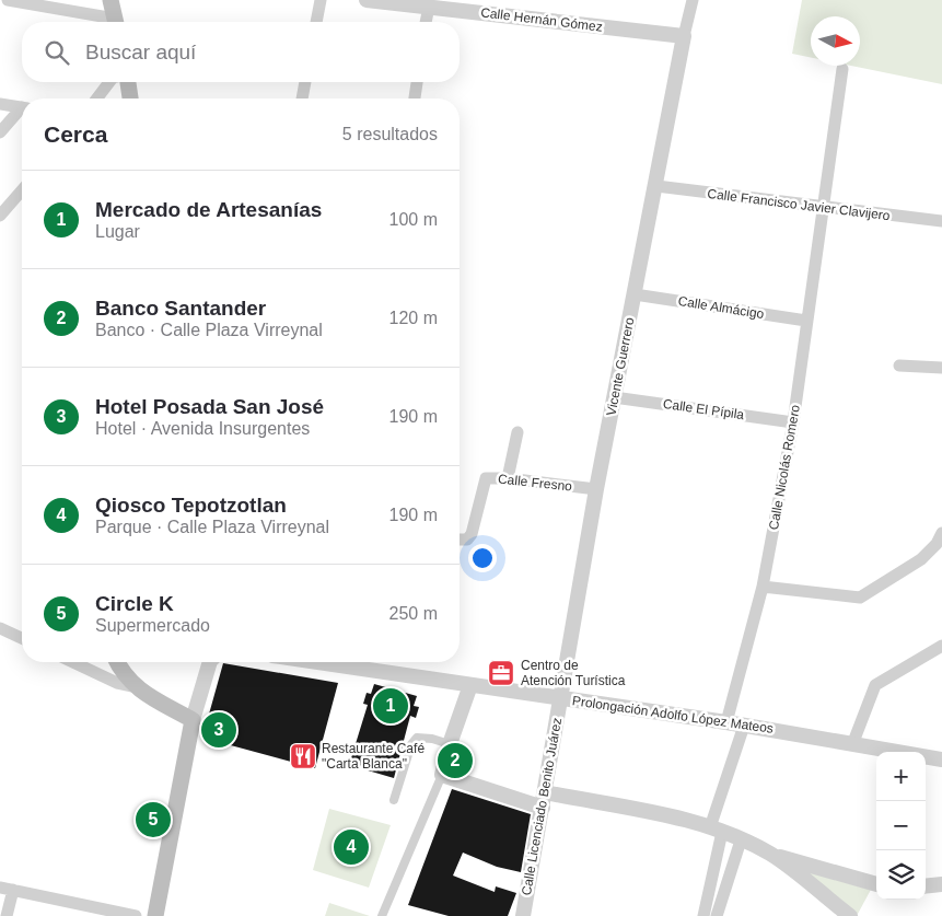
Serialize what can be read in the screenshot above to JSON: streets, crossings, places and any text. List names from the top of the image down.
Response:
{
  "streets": {
    "street": [
      "Calle Hernán Gómez",
      "Calle Francisco Javier Clavijero",
      "Calle Almácigo",
      "Vicente Guerrero",
      "Calle El Pípila",
      "Calle Nicolás Romero",
      "Calle Fresno",
      "Prolongación Adolfo López Mateos",
      "Calle Licenciado Benito Juárez"
    ]
  },
  "crossings": [
    ["Calle Hernán Gómez", "Vicente Guerrero"],
    ["Calle Francisco Javier Clavijero", "Vicente Guerrero"],
    ["Calle Francisco Javier Clavijero", "Calle Nicolás Romero"],
    ["Calle Almácigo", "Vicente Guerrero"],
    ["Calle Almácigo", "Calle Nicolás Romero"],
    ["Vicente Guerrero", "Calle El Pípila"],
    ["Vicente Guerrero", "Calle Fresno"],
    ["Vicente Guerrero", "Prolongación Adolfo López Mateos"],
    ["Vicente Guerrero", "Calle Licenciado Benito Juárez"],
    ["Calle El Pípila", "Calle Nicolás Romero"],
    ["Calle Nicolás Romero", "Prolongación Adolfo López Mateos"],
    ["Prolongación Adolfo López Mateos", "Calle Licenciado Benito Juárez"]
  ],
  "places": {
    "office": ["Centro de Atención Turística"],
    "restaurant": ["Restaurante Café \"Carta Blanca\""]
  },
  "north": "right",
  "page": {
    "search": "Buscar aquí",
    "heading": ["Cerca", "5 resultados"],
    "list": [
      {
        "mark": "1",
        "name": "Mercado de Artesanías",
        "note": "Lugar",
        "value": "100 m"
      },
      {
        "mark": "2",
        "name": "Banco Santander",
        "note": "Banco · Calle Plaza Virreynal",
        "value": "120 m"
      },
      {
        "mark": "3",
        "name": "Hotel Posada San José",
        "note": "Hotel · Avenida Insurgentes",
        "value": "190 m"
      },
      {
        "mark": "4",
        "name": "Qiosco Tepotzotlan",
        "note": "Parque · Calle Plaza Virreynal",
        "value": "190 m"
      },
      {
        "mark": "5",
        "name": "Circle K",
        "note": "Supermercado",
        "value": "250 m"
      }
    ],
    "pins": [
      "1",
      "3",
      "2",
      "5",
      "4"
    ],
    "map_buttons": ["+", "−"]
  }
}
